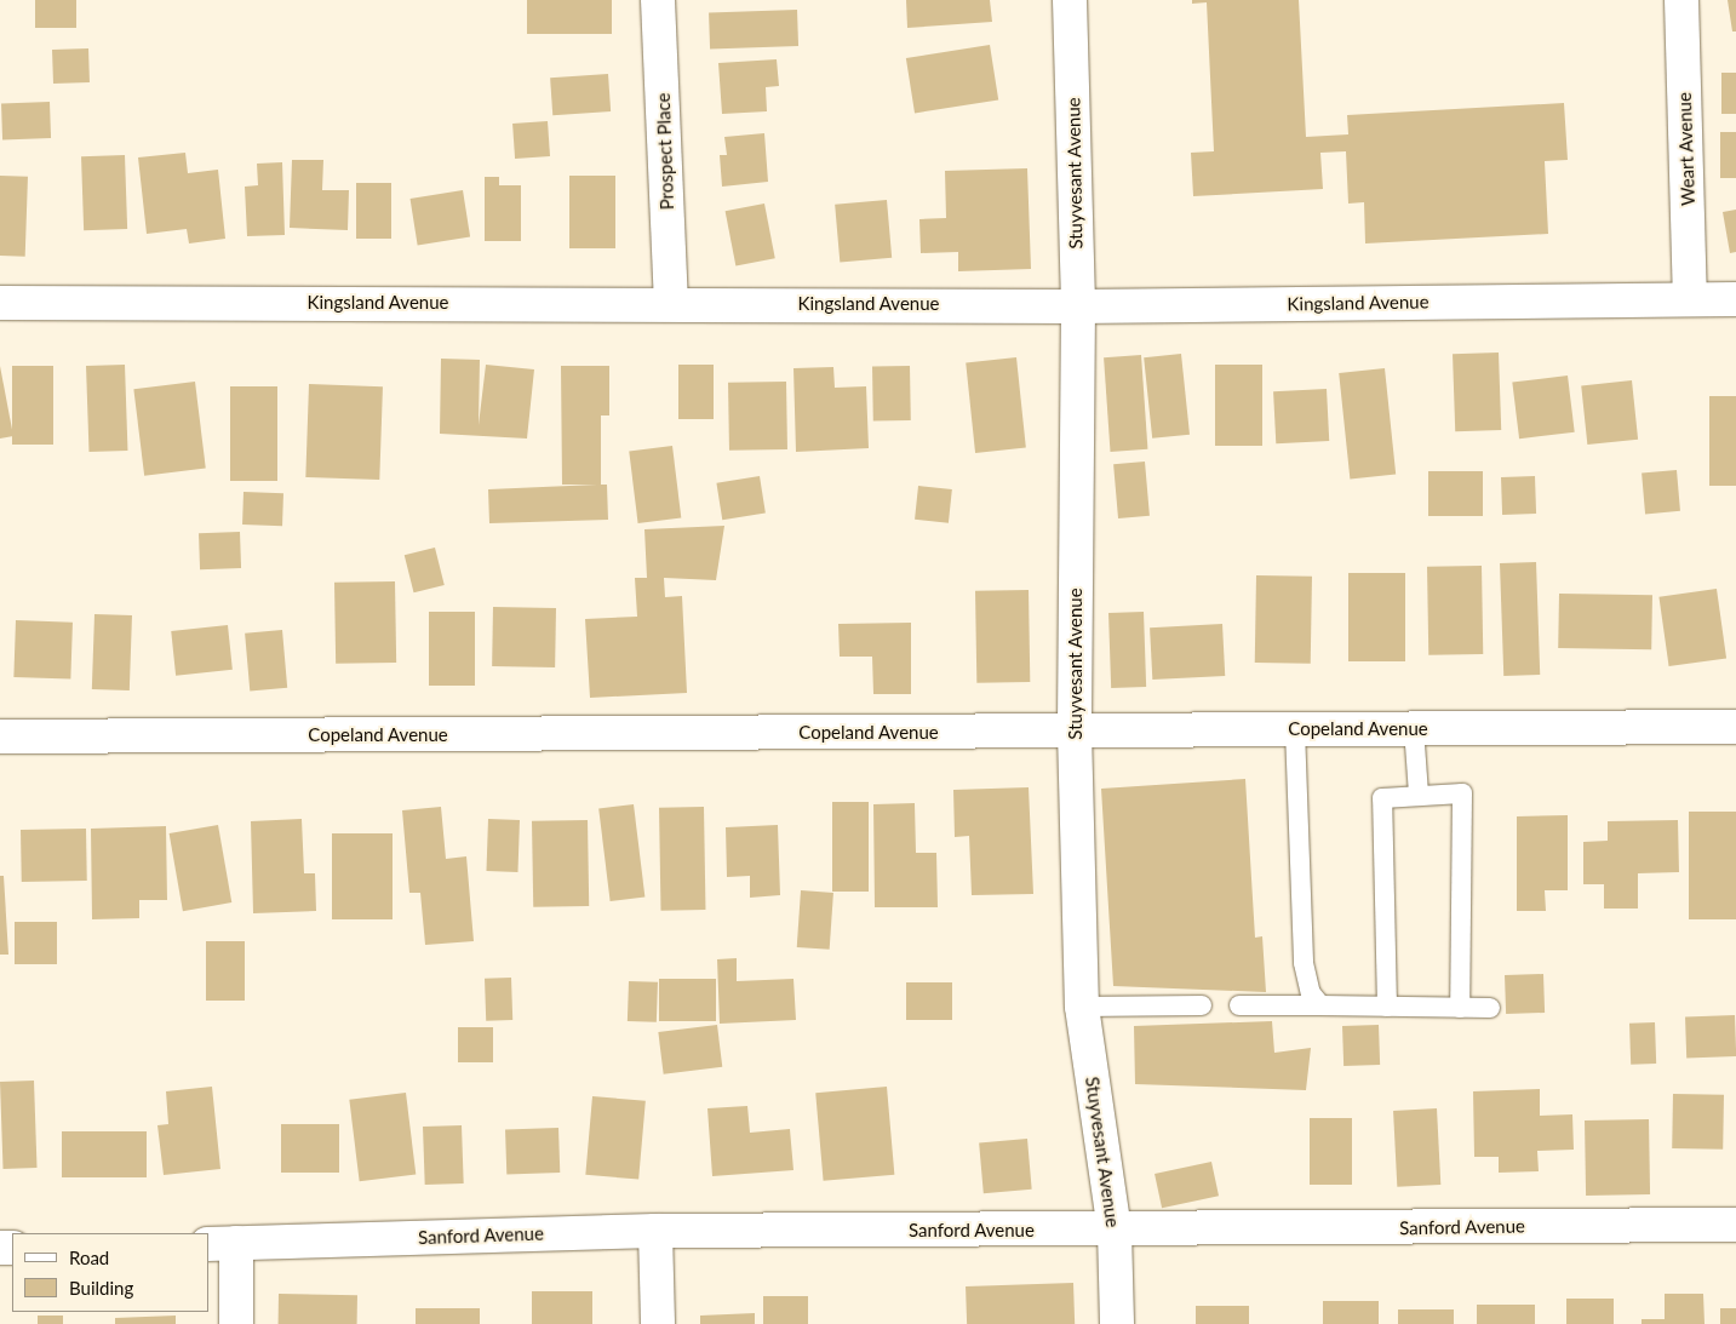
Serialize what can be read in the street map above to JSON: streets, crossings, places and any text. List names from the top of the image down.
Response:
{
  "streets": {
    "street": [
      "Weart Avenue",
      "Prospect Place",
      "Stuyvesant Avenue",
      "Kingsland Avenue",
      "Copeland Avenue",
      "Sanford Avenue"
    ]
  },
  "crossings": [
    ["Weart Avenue", "Kingsland Avenue"],
    ["Prospect Place", "Kingsland Avenue"],
    ["Stuyvesant Avenue", "Kingsland Avenue"],
    ["Stuyvesant Avenue", "Copeland Avenue"],
    ["Stuyvesant Avenue", "Sanford Avenue"]
  ],
  "legend": ["Road", "Building"]
}
